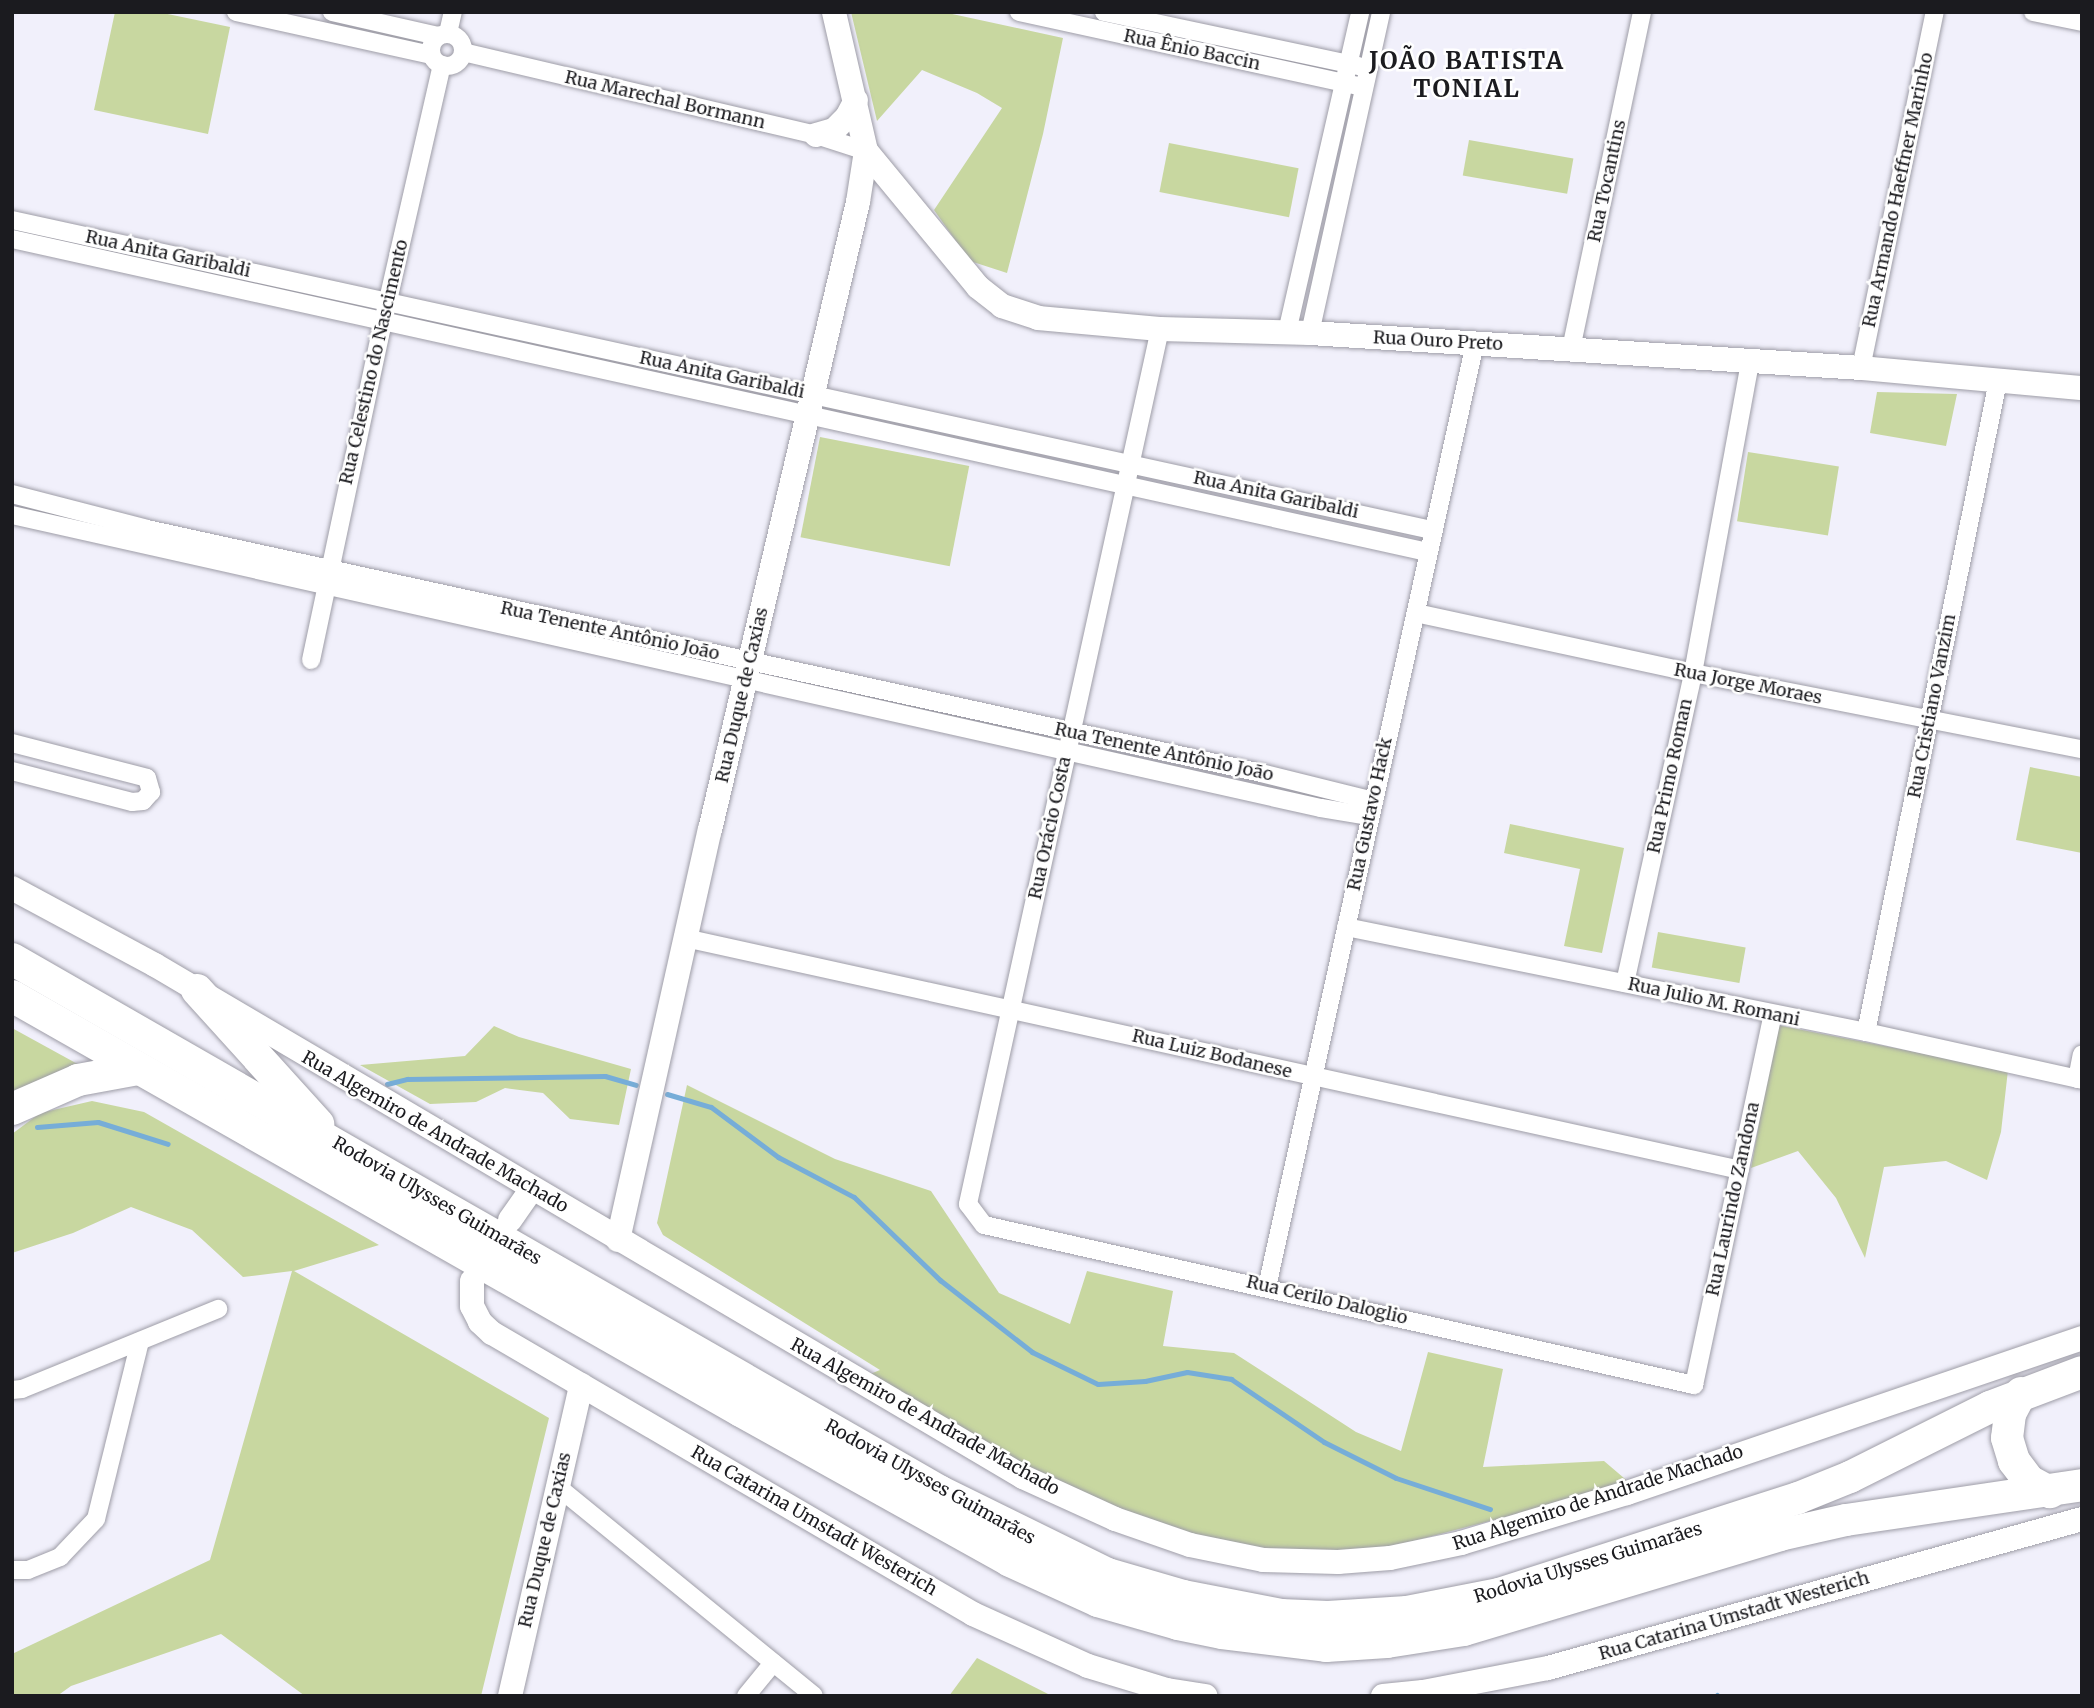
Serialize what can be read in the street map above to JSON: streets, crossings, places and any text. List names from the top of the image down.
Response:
{
  "streets": {
    "highway": ["Rodovia Ulysses Guimarães"],
    "street": [
      "Rua Ênio Baccin",
      "Rua Marechal Bormann",
      "Rua Tocantins",
      "Rua Armando Haeffner Marinho",
      "Rua Anita Garibaldi",
      "Rua Ouro Preto",
      "Rua Celestino do Nascimento",
      "Rua Tenente Antônio João",
      "Rua Jorge Moraes",
      "Rua Duque de Caxias",
      "Rua Cristiano Vanzim",
      "Rua Primo Roman",
      "Rua Gustavo Hack",
      "Rua Orácio Costa",
      "Rua Julio M. Romani",
      "Rua Luiz Bodanese",
      "Rua Algemiro de Andrade Machado",
      "Rua Laurindo Zandona",
      "Rua Cerilo Daloglio",
      "Rua Catarina Umstadt Westerich"
    ]
  },
  "crossings": [
    ["Rua Marechal Bormann", "Rua Ouro Preto"],
    ["Rua Marechal Bormann", "Rua Celestino do Nascimento"],
    ["Rua Marechal Bormann", "Rua Duque de Caxias"],
    ["Rua Tocantins", "Rua Ouro Preto"],
    ["Rua Armando Haeffner Marinho", "Rua Ouro Preto"],
    ["Rua Anita Garibaldi", "Rua Celestino do Nascimento"],
    ["Rua Anita Garibaldi", "Rua Duque de Caxias"],
    ["Rua Anita Garibaldi", "Rua Gustavo Hack"],
    ["Rua Anita Garibaldi", "Rua Orácio Costa"],
    ["Rua Ouro Preto", "Rua Duque de Caxias"],
    ["Rua Ouro Preto", "Rua Cristiano Vanzim"],
    ["Rua Ouro Preto", "Rua Primo Roman"],
    ["Rua Ouro Preto", "Rua Gustavo Hack"],
    ["Rua Ouro Preto", "Rua Orácio Costa"],
    ["Rua Celestino do Nascimento", "Rua Tenente Antônio João"],
    ["Rua Tenente Antônio João", "Rua Duque de Caxias"],
    ["Rua Tenente Antônio João", "Rua Gustavo Hack"],
    ["Rua Tenente Antônio João", "Rua Orácio Costa"],
    ["Rua Jorge Moraes", "Rua Cristiano Vanzim"],
    ["Rua Jorge Moraes", "Rua Primo Roman"],
    ["Rua Jorge Moraes", "Rua Gustavo Hack"],
    ["Rua Duque de Caxias", "Rua Luiz Bodanese"],
    ["Rua Duque de Caxias", "Rua Algemiro de Andrade Machado"],
    ["Rua Duque de Caxias", "Rua Catarina Umstadt Westerich"],
    ["Rua Cristiano Vanzim", "Rua Julio M. Romani"],
    ["Rua Primo Roman", "Rua Julio M. Romani"],
    ["Rua Gustavo Hack", "Rua Julio M. Romani"],
    ["Rua Gustavo Hack", "Rua Luiz Bodanese"],
    ["Rua Gustavo Hack", "Rua Cerilo Daloglio"],
    ["Rua Orácio Costa", "Rua Luiz Bodanese"],
    ["Rua Orácio Costa", "Rua Cerilo Daloglio"],
    ["Rua Julio M. Romani", "Rua Laurindo Zandona"],
    ["Rua Luiz Bodanese", "Rua Laurindo Zandona"],
    ["Rua Laurindo Zandona", "Rua Cerilo Daloglio"]
  ],
  "districts": ["JOÃO BATISTA TONIAL"]
}
